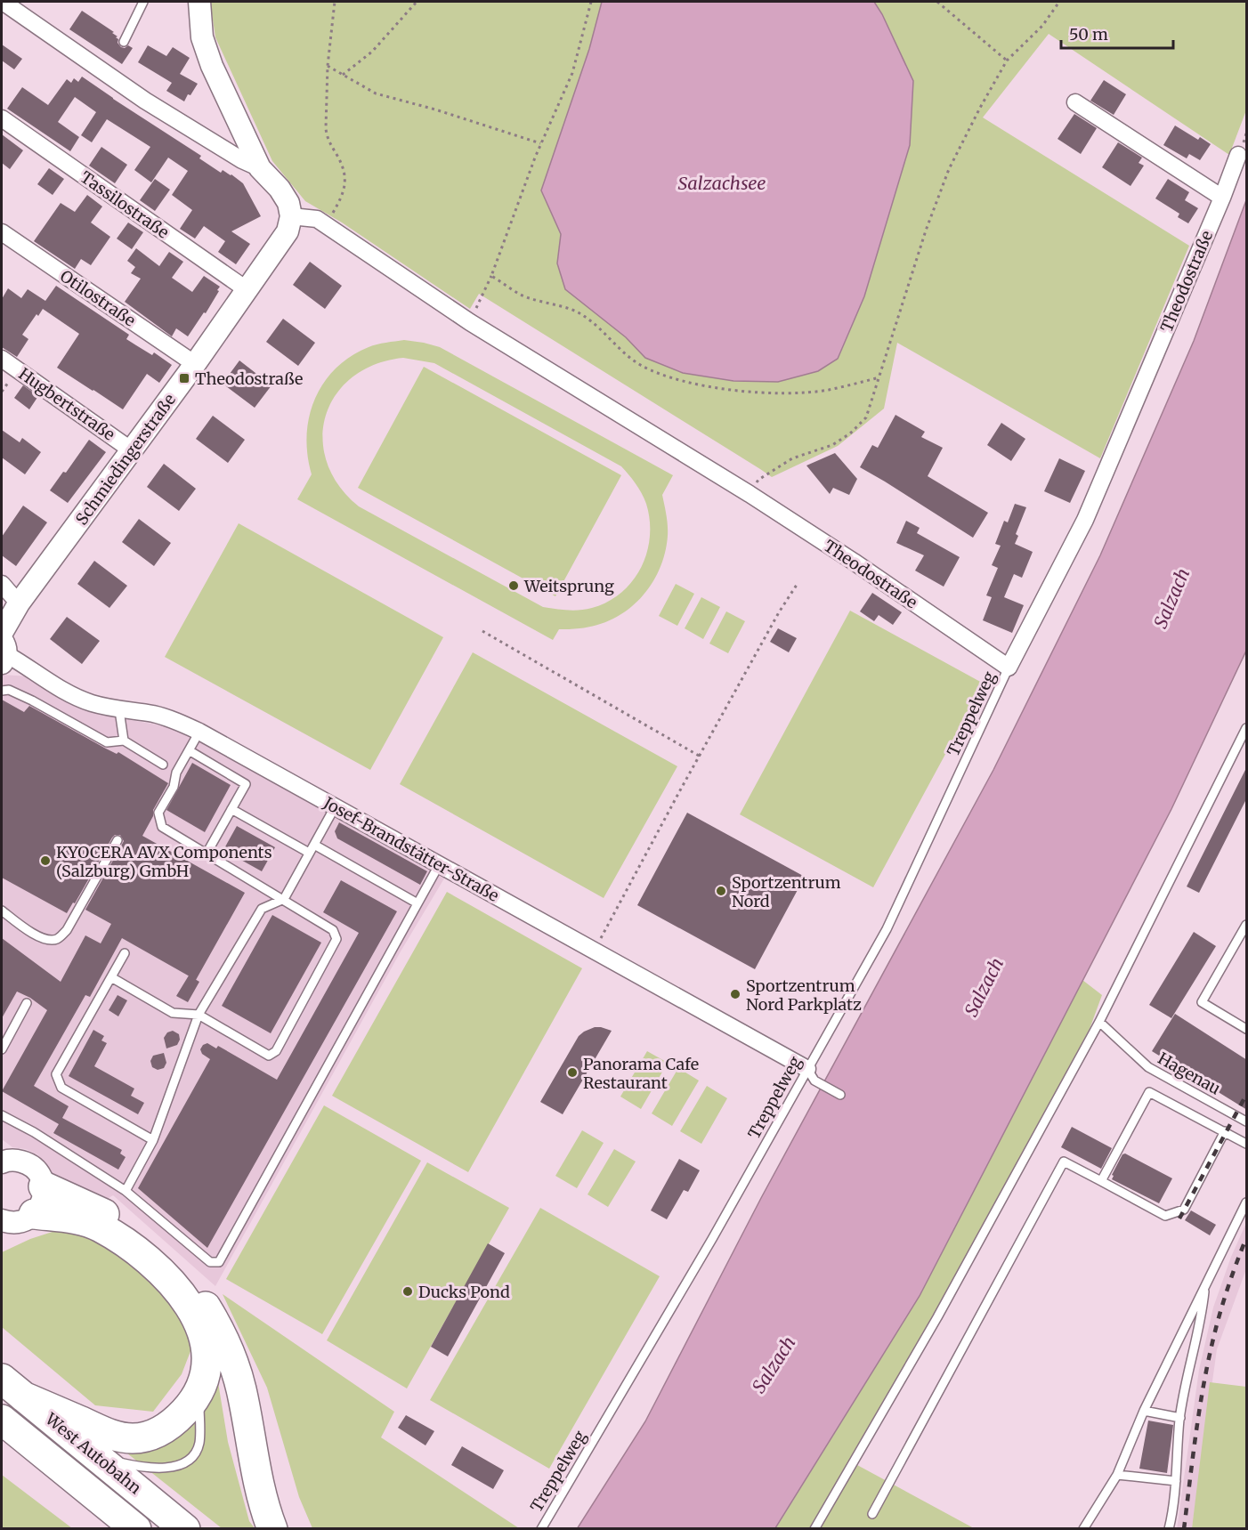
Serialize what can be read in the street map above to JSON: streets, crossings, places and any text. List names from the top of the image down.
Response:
{
  "streets": {
    "highway": ["West Autobahn"],
    "street": [
      "Tassilostraße",
      "Theodostraße",
      "Otilostraße",
      "Hugbertstraße",
      "Schmiedingerstraße",
      "Josef-Brandstätter-Straße"
    ],
    "lane": ["Treppelweg", "Hagenau"]
  },
  "crossings": [
    ["Tassilostraße", "Schmiedingerstraße"],
    ["Theodostraße", "Schmiedingerstraße"],
    ["Theodostraße", "Treppelweg"],
    ["Otilostraße", "Schmiedingerstraße"],
    ["Hugbertstraße", "Schmiedingerstraße"],
    ["Treppelweg", "Josef-Brandstätter-Straße"]
  ],
  "water": ["Salzachsee", "Salzach"],
  "places": {
    "transit": ["Theodostraße"],
    "other": [
      "Weitsprung",
      "KYOCERA AVX Components (Salzburg) GmbH",
      "Sportzentrum Nord",
      "Sportzentrum Nord Parkplatz",
      "Panorama Cafe Restaurant",
      "Ducks Pond"
    ]
  },
  "scale_bar": "50 m"
}
